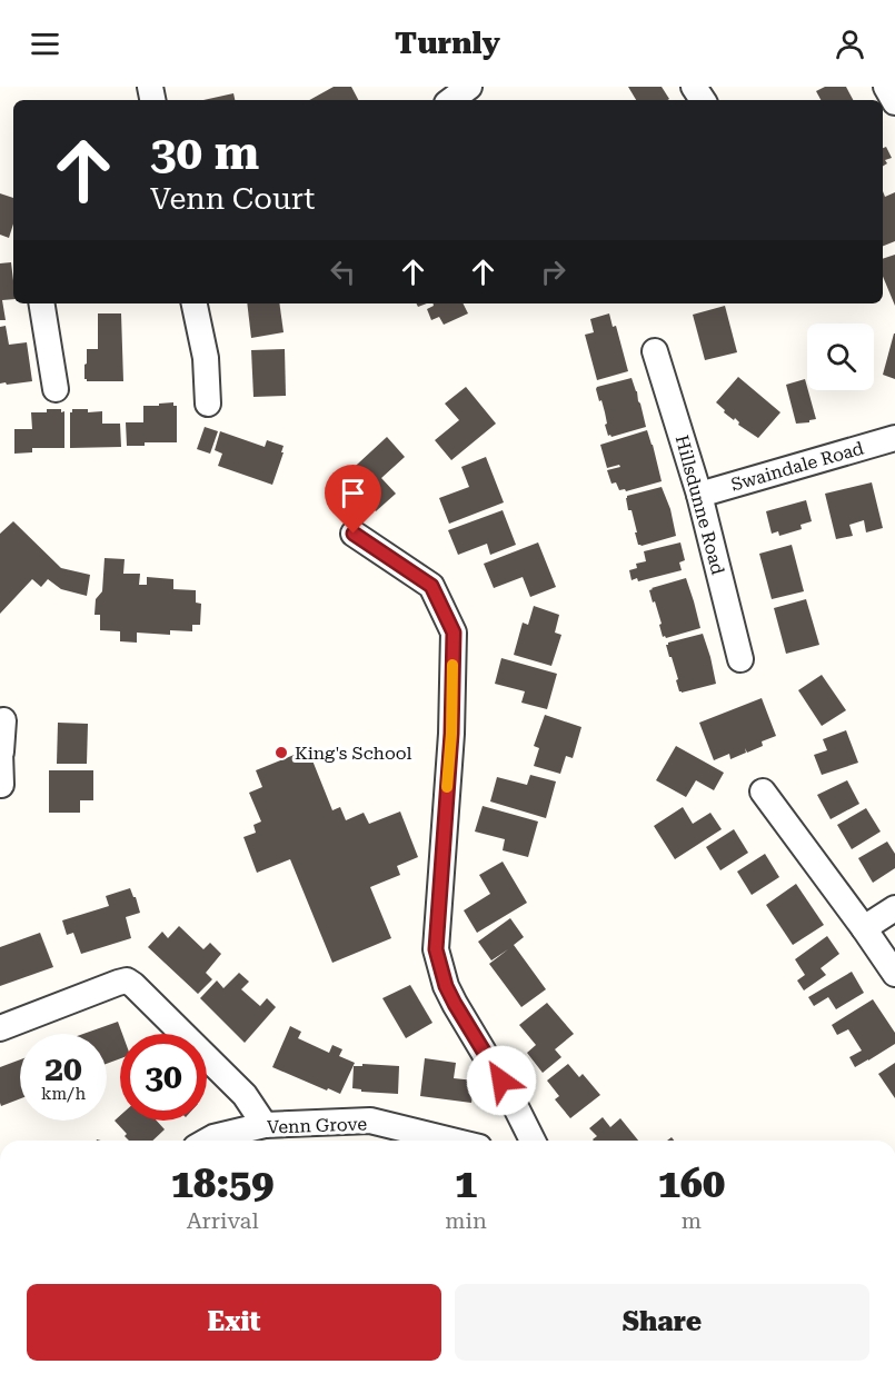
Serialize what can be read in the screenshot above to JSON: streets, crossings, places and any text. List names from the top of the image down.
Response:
{
  "streets": {
    "street": ["Swaindale Road", "Hillsdunne Road", "Venn Grove"]
  },
  "crossings": [
    ["Swaindale Road", "Hillsdunne Road"]
  ],
  "places": ["King's School"],
  "page": {
    "header": "Turnly",
    "turn": ["30 m", "Venn Court"],
    "speed": "20 km/h",
    "limit": "30",
    "eta": [
      "18:59",
      "Arrival",
      "1",
      "min",
      "160",
      "m"
    ],
    "buttons": ["Exit", "Share"]
  }
}
